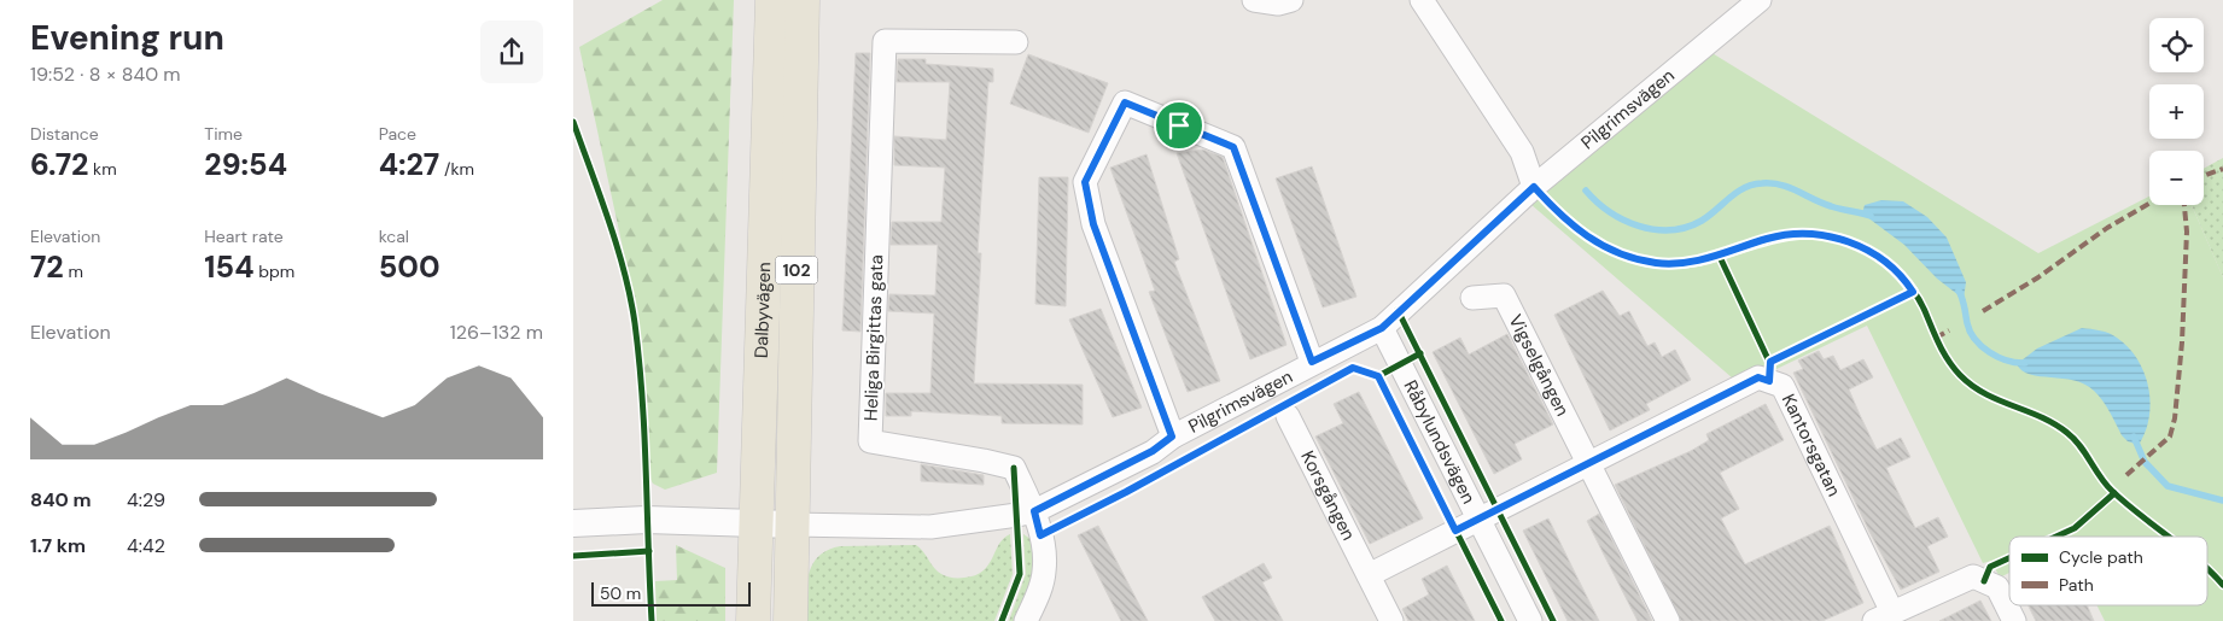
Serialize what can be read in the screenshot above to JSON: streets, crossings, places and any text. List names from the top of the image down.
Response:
{
  "streets": {
    "main road": ["102", "Dalbyvägen"],
    "street": [
      "Pilgrimsvägen",
      "Heliga Birgittas gata",
      "Vigselgången",
      "Råbylundsvägen",
      "Kantorsgatan",
      "Korsgången"
    ]
  },
  "crossings": [
    ["Pilgrimsvägen", "Dalbyvägen"],
    ["Pilgrimsvägen", "Heliga Birgittas gata"],
    ["Pilgrimsvägen", "Råbylundsvägen"],
    ["Vigselgången", "Kantorsgatan"],
    ["Råbylundsvägen", "Kantorsgatan"]
  ],
  "legend": ["Cycle path", "Path"],
  "scale_bar": "50 m",
  "page": {
    "heading": ["Evening run", "19:52 · 8 × 840 m"],
    "map_buttons": ["+", "−"],
    "stats": [
      ["Distance", "6.72 km"],
      ["Time", "29:54"],
      ["Pace", "4:27 /km"],
      ["Elevation", "72 m"],
      ["Heart rate", "154 bpm"],
      ["kcal", "500"]
    ],
    "chart": ["Elevation", "126–132 m"],
    "list": [
      {
        "name": "840 m",
        "note": "4:29"
      },
      {
        "name": "1.7 km",
        "note": "4:42"
      }
    ],
    "scale": "50 m"
  }
}
